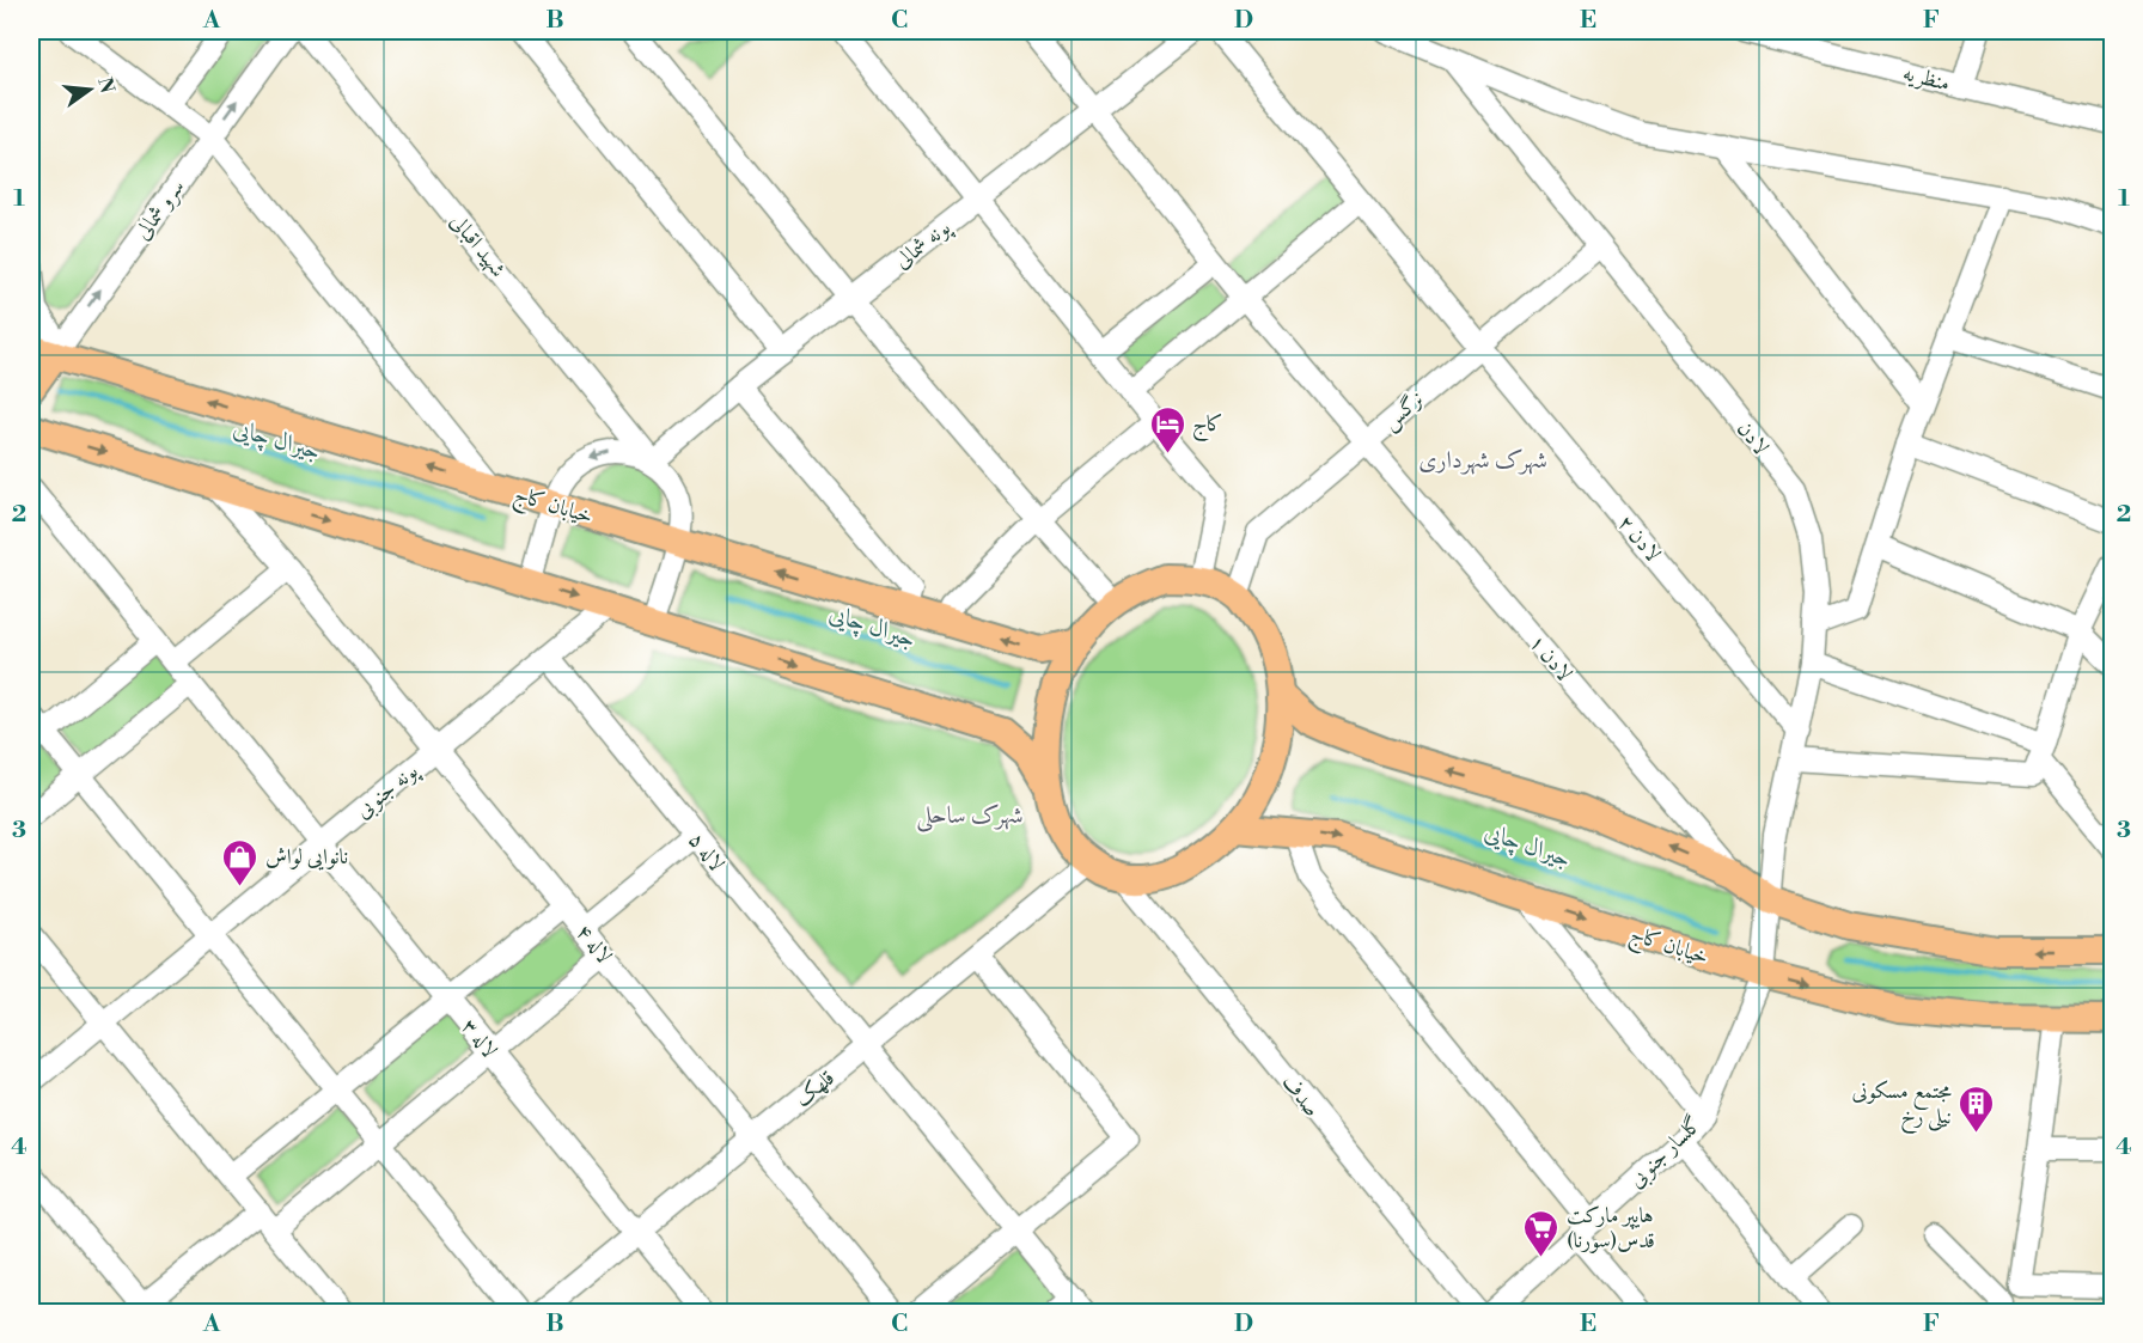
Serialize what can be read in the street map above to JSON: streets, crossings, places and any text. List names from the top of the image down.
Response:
{
  "streets": {
    "main road": ["سرو شمالی", "خیابان کاج"],
    "street": [
      "منظریه",
      "پونه شمالی",
      "شهید اقبالی",
      "نرگس",
      "لادن",
      "لادن ۲",
      "لادن ۱",
      "پونه جنوبی",
      "لاله ۵",
      "لاله ۴",
      "لاله ۳",
      "قلهک",
      "صدف",
      "گلسار جنوبی"
    ]
  },
  "crossings": [
    ["سرو شمالی", "خیابان کاج"],
    ["پونه شمالی", "شهید اقبالی"],
    ["پونه شمالی", "لادن ۱"],
    ["شهید اقبالی", "خیابان کاج"],
    ["نرگس", "لادن"],
    ["نرگس", "لادن ۲"],
    ["نرگس", "لادن ۱"],
    ["لادن", "لادن ۲"],
    ["لادن", "گلسار جنوبی"],
    ["خیابان کاج", "گلسار جنوبی"],
    ["پونه جنوبی", "لاله ۵"],
    ["پونه جنوبی", "لاله ۴"],
    ["پونه جنوبی", "لاله ۳"],
    ["لاله ۵", "قلهک"],
    ["لاله ۴", "قلهک"],
    ["لاله ۳", "قلهک"]
  ],
  "one_way": ["سرو شمالی"],
  "districts": ["شهرک شهرداری", "شهرک ساحلی"],
  "water": ["جیرال چایی"],
  "places": {
    "hotel": ["کاج"],
    "shop": ["نانوایی لواش"],
    "building": ["مجتمع مسکونی نیلی رخ"],
    "supermarket": ["هایپر مارکت قدس(سورنا)"]
  },
  "north": "right",
  "grid": {
    "columns": [
      "A",
      "B",
      "C",
      "D",
      "E",
      "F"
    ],
    "rows": [
      "1",
      "2",
      "3",
      "4"
    ]
  }
}
